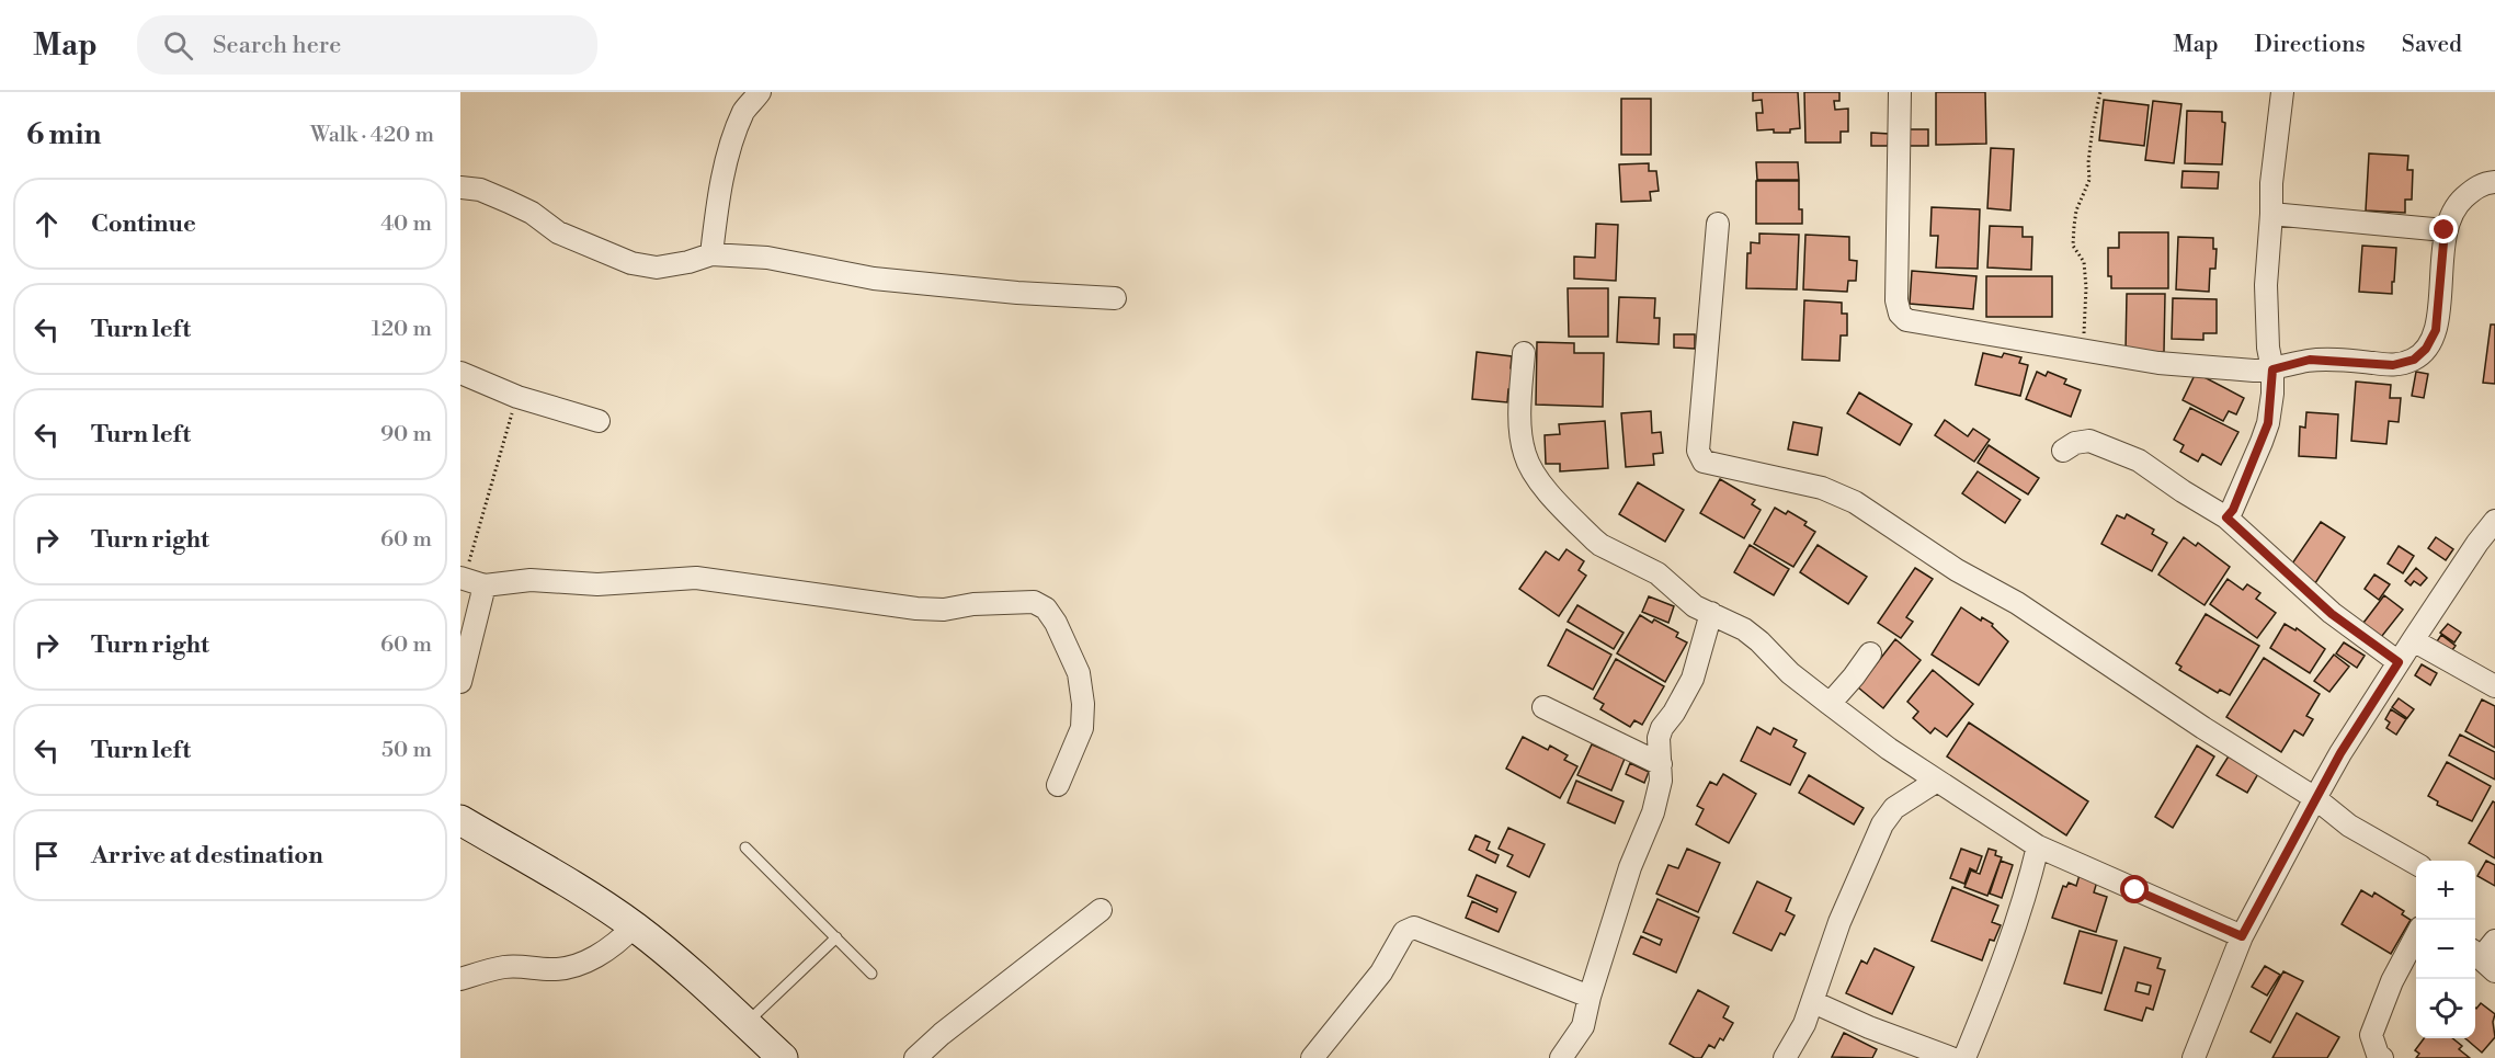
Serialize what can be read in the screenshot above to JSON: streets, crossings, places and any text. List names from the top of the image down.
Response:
{
  "page": {
    "header": "Map",
    "search": "Search here",
    "nav": ["Map", "Directions", "Saved"],
    "heading": ["6 min", "Walk · 420 m"],
    "list": [
      ["Continue", "40 m"],
      ["Turn left", "120 m"],
      ["Turn left", "90 m"],
      ["Turn right", "60 m"],
      ["Turn right", "60 m"],
      ["Turn left", "50 m"],
      "Arrive at destination"
    ],
    "map_buttons": ["+", "−"]
  }
}
